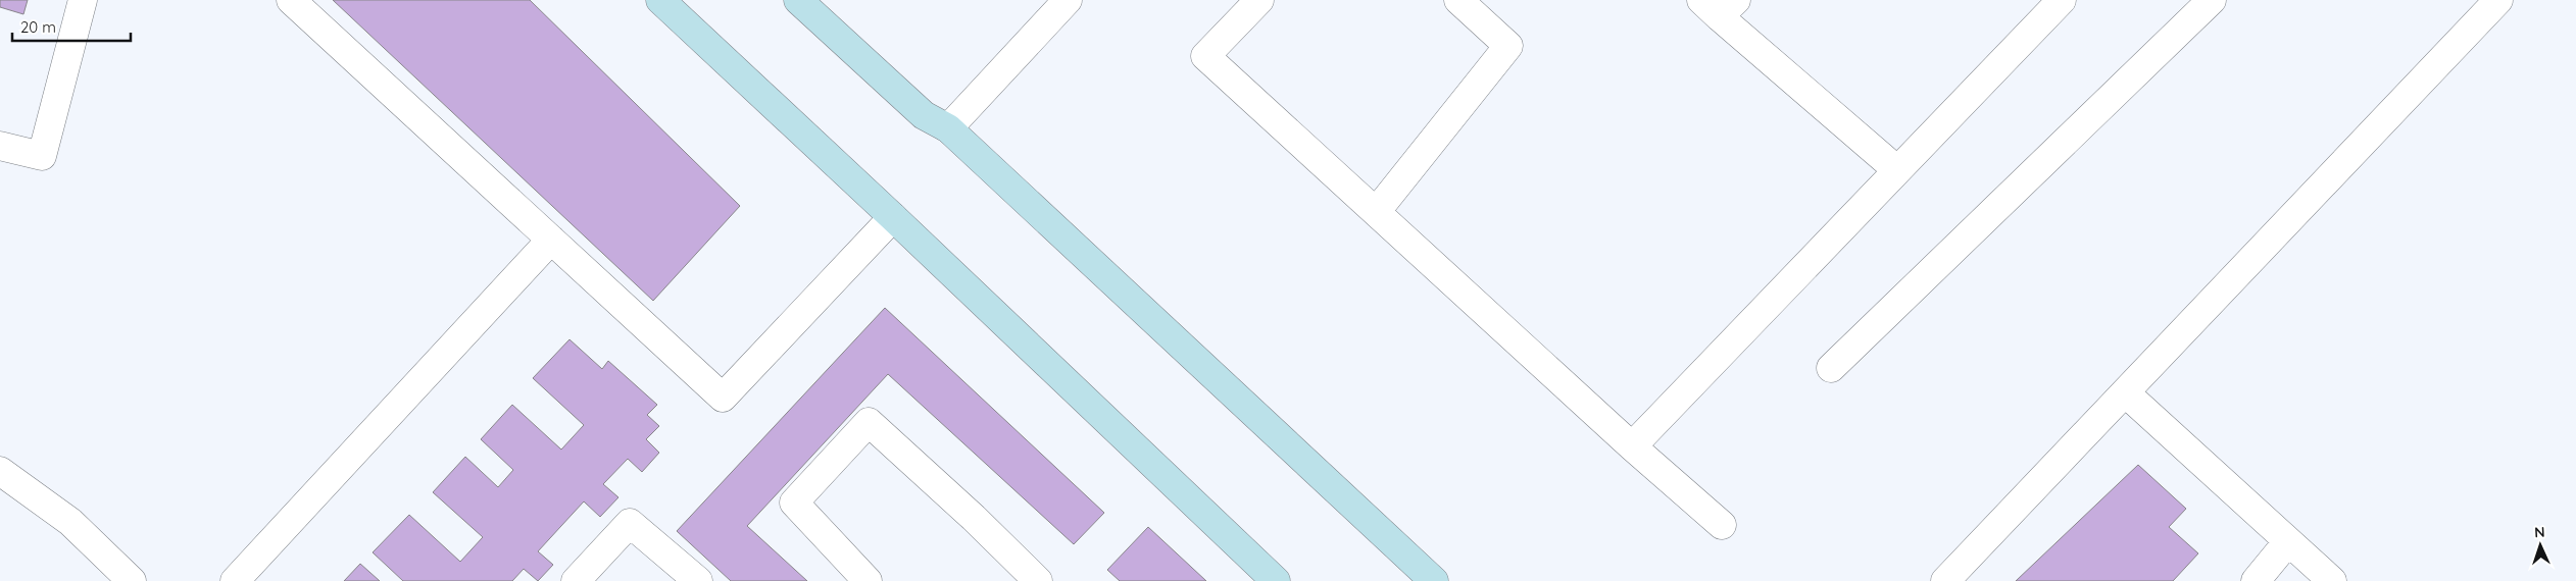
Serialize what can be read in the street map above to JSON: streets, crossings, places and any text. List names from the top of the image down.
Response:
{
  "scale_bar": "20 m",
  "north": "top"
}
